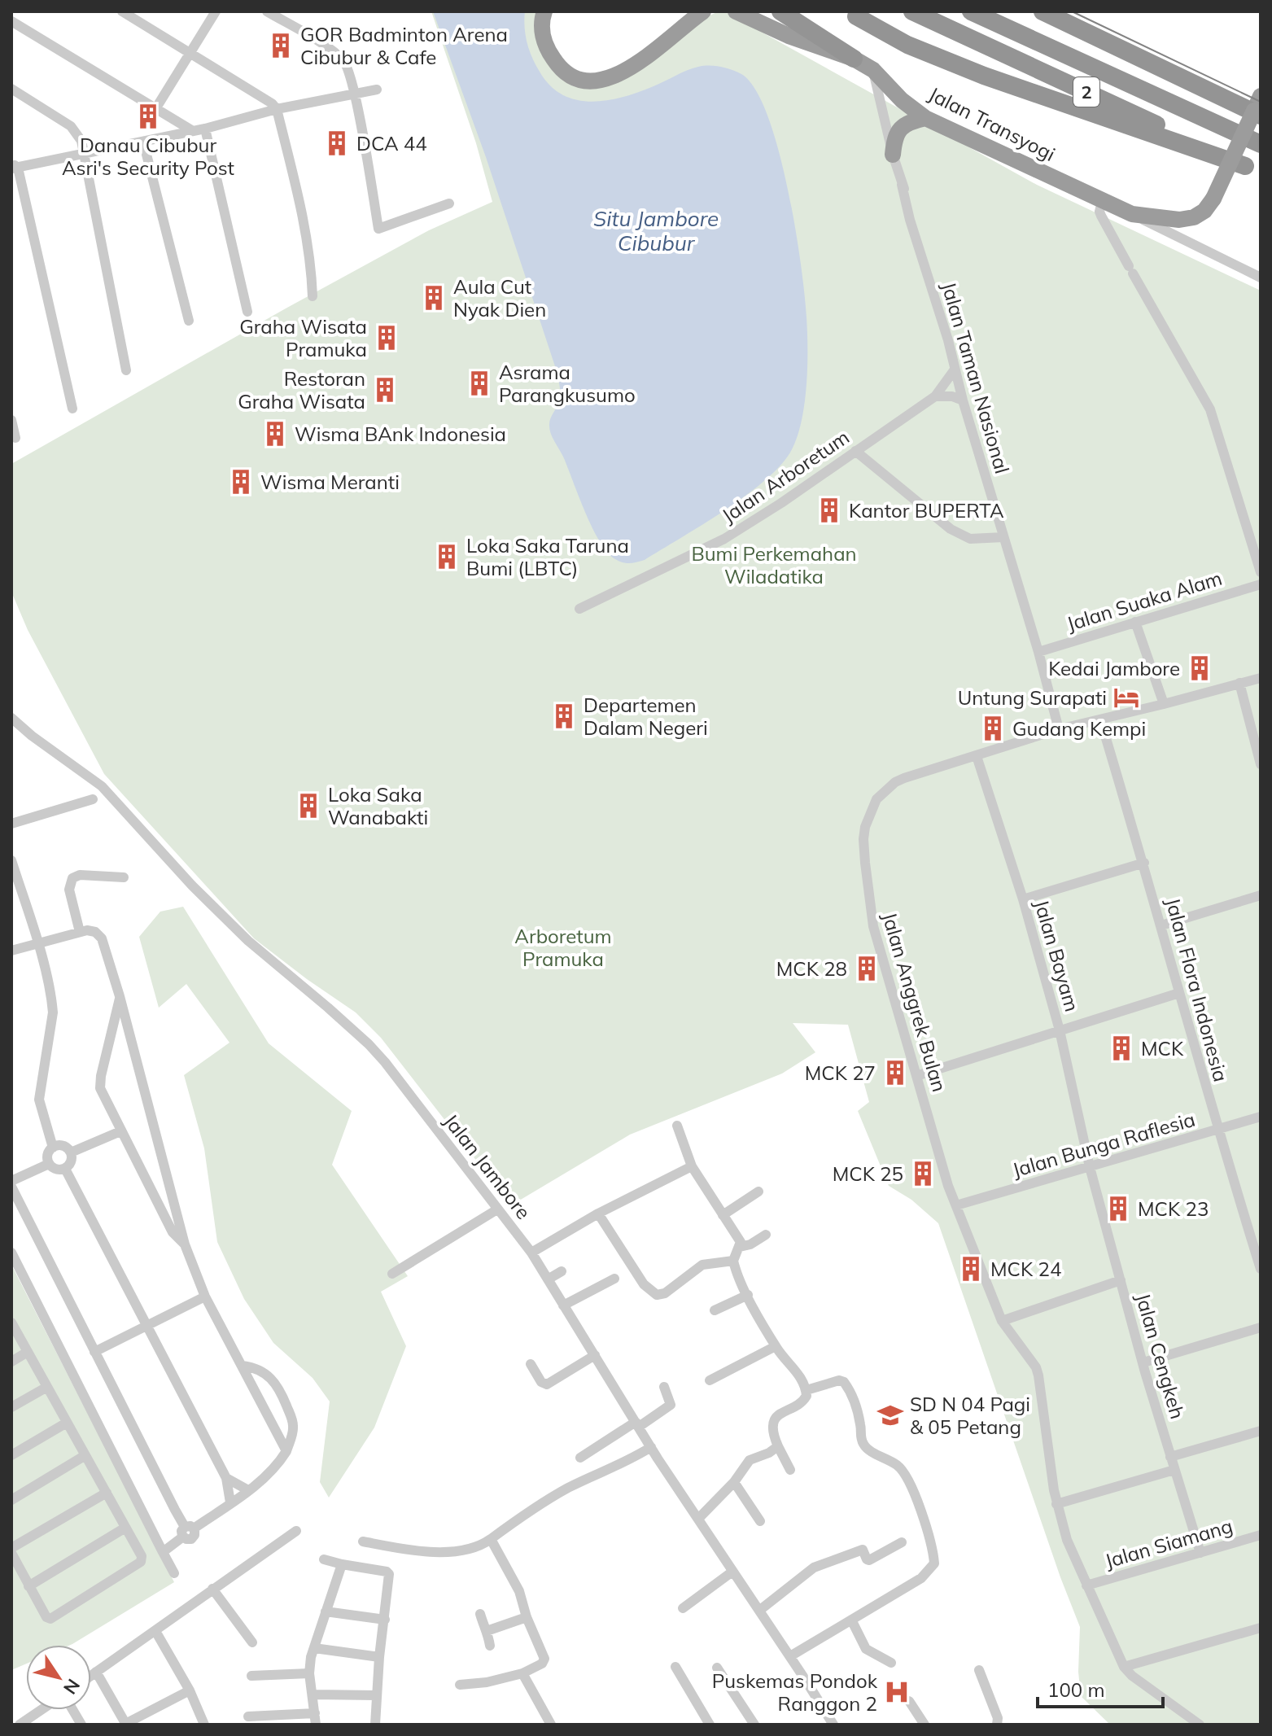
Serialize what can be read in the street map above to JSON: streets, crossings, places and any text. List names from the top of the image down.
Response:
{
  "streets": {
    "highway": ["2", "Jalan Transyogi"],
    "street": [
      "Jalan Taman Nasional",
      "Jalan Arboretum",
      "Jalan Suaka Alam",
      "Jalan Bayam",
      "Jalan Flora Indonesia",
      "Jalan Anggrek Bulan",
      "Jalan Bunga Raflesia",
      "Jalan Jambore",
      "Jalan Cengkeh",
      "Jalan Siamang"
    ]
  },
  "crossings": [
    ["Jalan Transyogi", "Jalan Taman Nasional"],
    ["Jalan Taman Nasional", "Jalan Arboretum"],
    ["Jalan Taman Nasional", "Jalan Suaka Alam"],
    ["Jalan Taman Nasional", "Jalan Anggrek Bulan"],
    ["Jalan Bayam", "Jalan Anggrek Bulan"],
    ["Jalan Bayam", "Jalan Bunga Raflesia"],
    ["Jalan Bayam", "Jalan Cengkeh"],
    ["Jalan Flora Indonesia", "Jalan Anggrek Bulan"],
    ["Jalan Flora Indonesia", "Jalan Bunga Raflesia"],
    ["Jalan Anggrek Bulan", "Jalan Bunga Raflesia"],
    ["Jalan Anggrek Bulan", "Jalan Siamang"],
    ["Jalan Bunga Raflesia", "Jalan Cengkeh"],
    ["Jalan Cengkeh", "Jalan Siamang"]
  ],
  "water": ["Situ Jambore Cibubur"],
  "parks": ["Bumi Perkemahan Wiladatika", "Arboretum Pramuka"],
  "places": {
    "building": [
      "GOR Badminton Arena Cibubur & Cafe",
      "Danau Cibubur Asri's Security Post",
      "DCA 44",
      "Aula Cut Nyak Dien",
      "Graha Wisata Pramuka",
      "Asrama Parangkusumo",
      "Restoran Graha Wisata",
      "Wisma BAnk Indonesia",
      "Wisma Meranti",
      "Kantor BUPERTA",
      "Loka Saka Taruna Bumi (LBTC)",
      "Kedai Jambore",
      "Departemen Dalam Negeri",
      "Gudang Kempi",
      "Loka Saka Wanabakti",
      "MCK 28",
      "MCK",
      "MCK 27",
      "MCK 25",
      "MCK 23",
      "MCK 24"
    ],
    "hotel": ["Untung Surapati"],
    "school or university": ["SD N 04 Pagi & 05 Petang"],
    "hospital": ["Puskemas Pondok Ranggon 2"]
  },
  "scale_bar": "100 m",
  "north": "bottom right"
}
